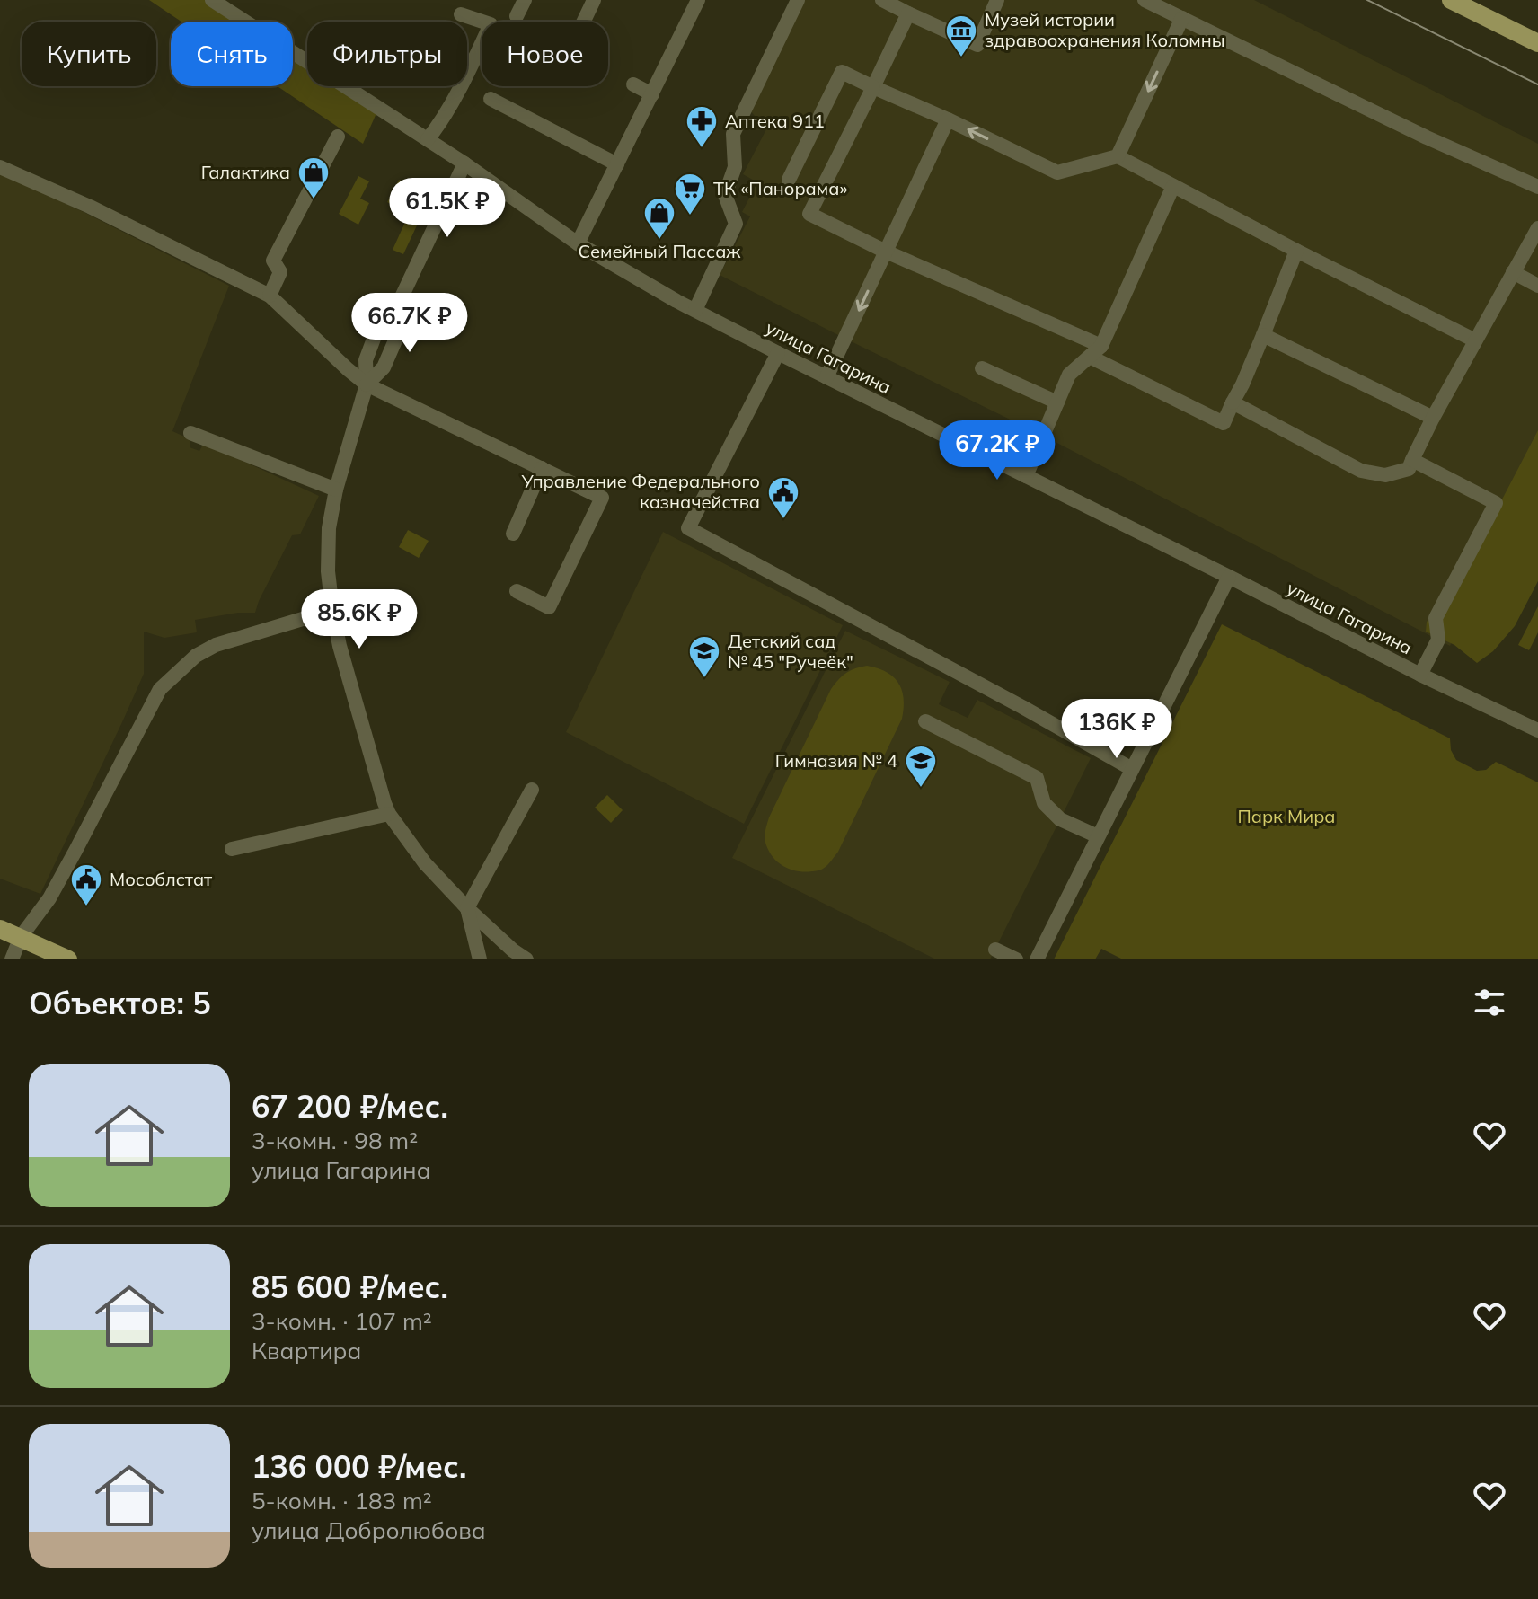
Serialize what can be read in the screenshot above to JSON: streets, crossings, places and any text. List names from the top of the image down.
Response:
{
  "streets": {
    "street": ["улица Гагарина"]
  },
  "parks": ["Парк Мира"],
  "places": {
    "museum": ["Музей истории здравоохранения Коломны"],
    "pharmacy": ["Аптека 911"],
    "shop": ["Галактика", "Семейный Пассаж"],
    "supermarket": ["ТК «Панорама»"],
    "public building": ["Управление Федерального казначейства", "Мособлстат"],
    "school or university": ["Детский сад № 45 \"Ручеёк\"", "Гимназия № 4"]
  },
  "page": {
    "chip": [
      "Купить",
      "Снять",
      "Фильтры",
      "Новое"
    ],
    "price": [
      "61.5K ₽",
      "66.7K ₽",
      "67.2K ₽",
      "85.6K ₽",
      "136K ₽"
    ],
    "heading": "Объектов: 5",
    "list": [
      {
        "name": "67 200 ₽/мес.",
        "note": "3-комн. · 98 m² · улица Гагарина"
      },
      {
        "name": "85 600 ₽/мес.",
        "note": "3-комн. · 107 m² · Квартира"
      },
      {
        "name": "136 000 ₽/мес.",
        "note": "5-комн. · 183 m² · улица Добролюбова"
      }
    ]
  }
}
